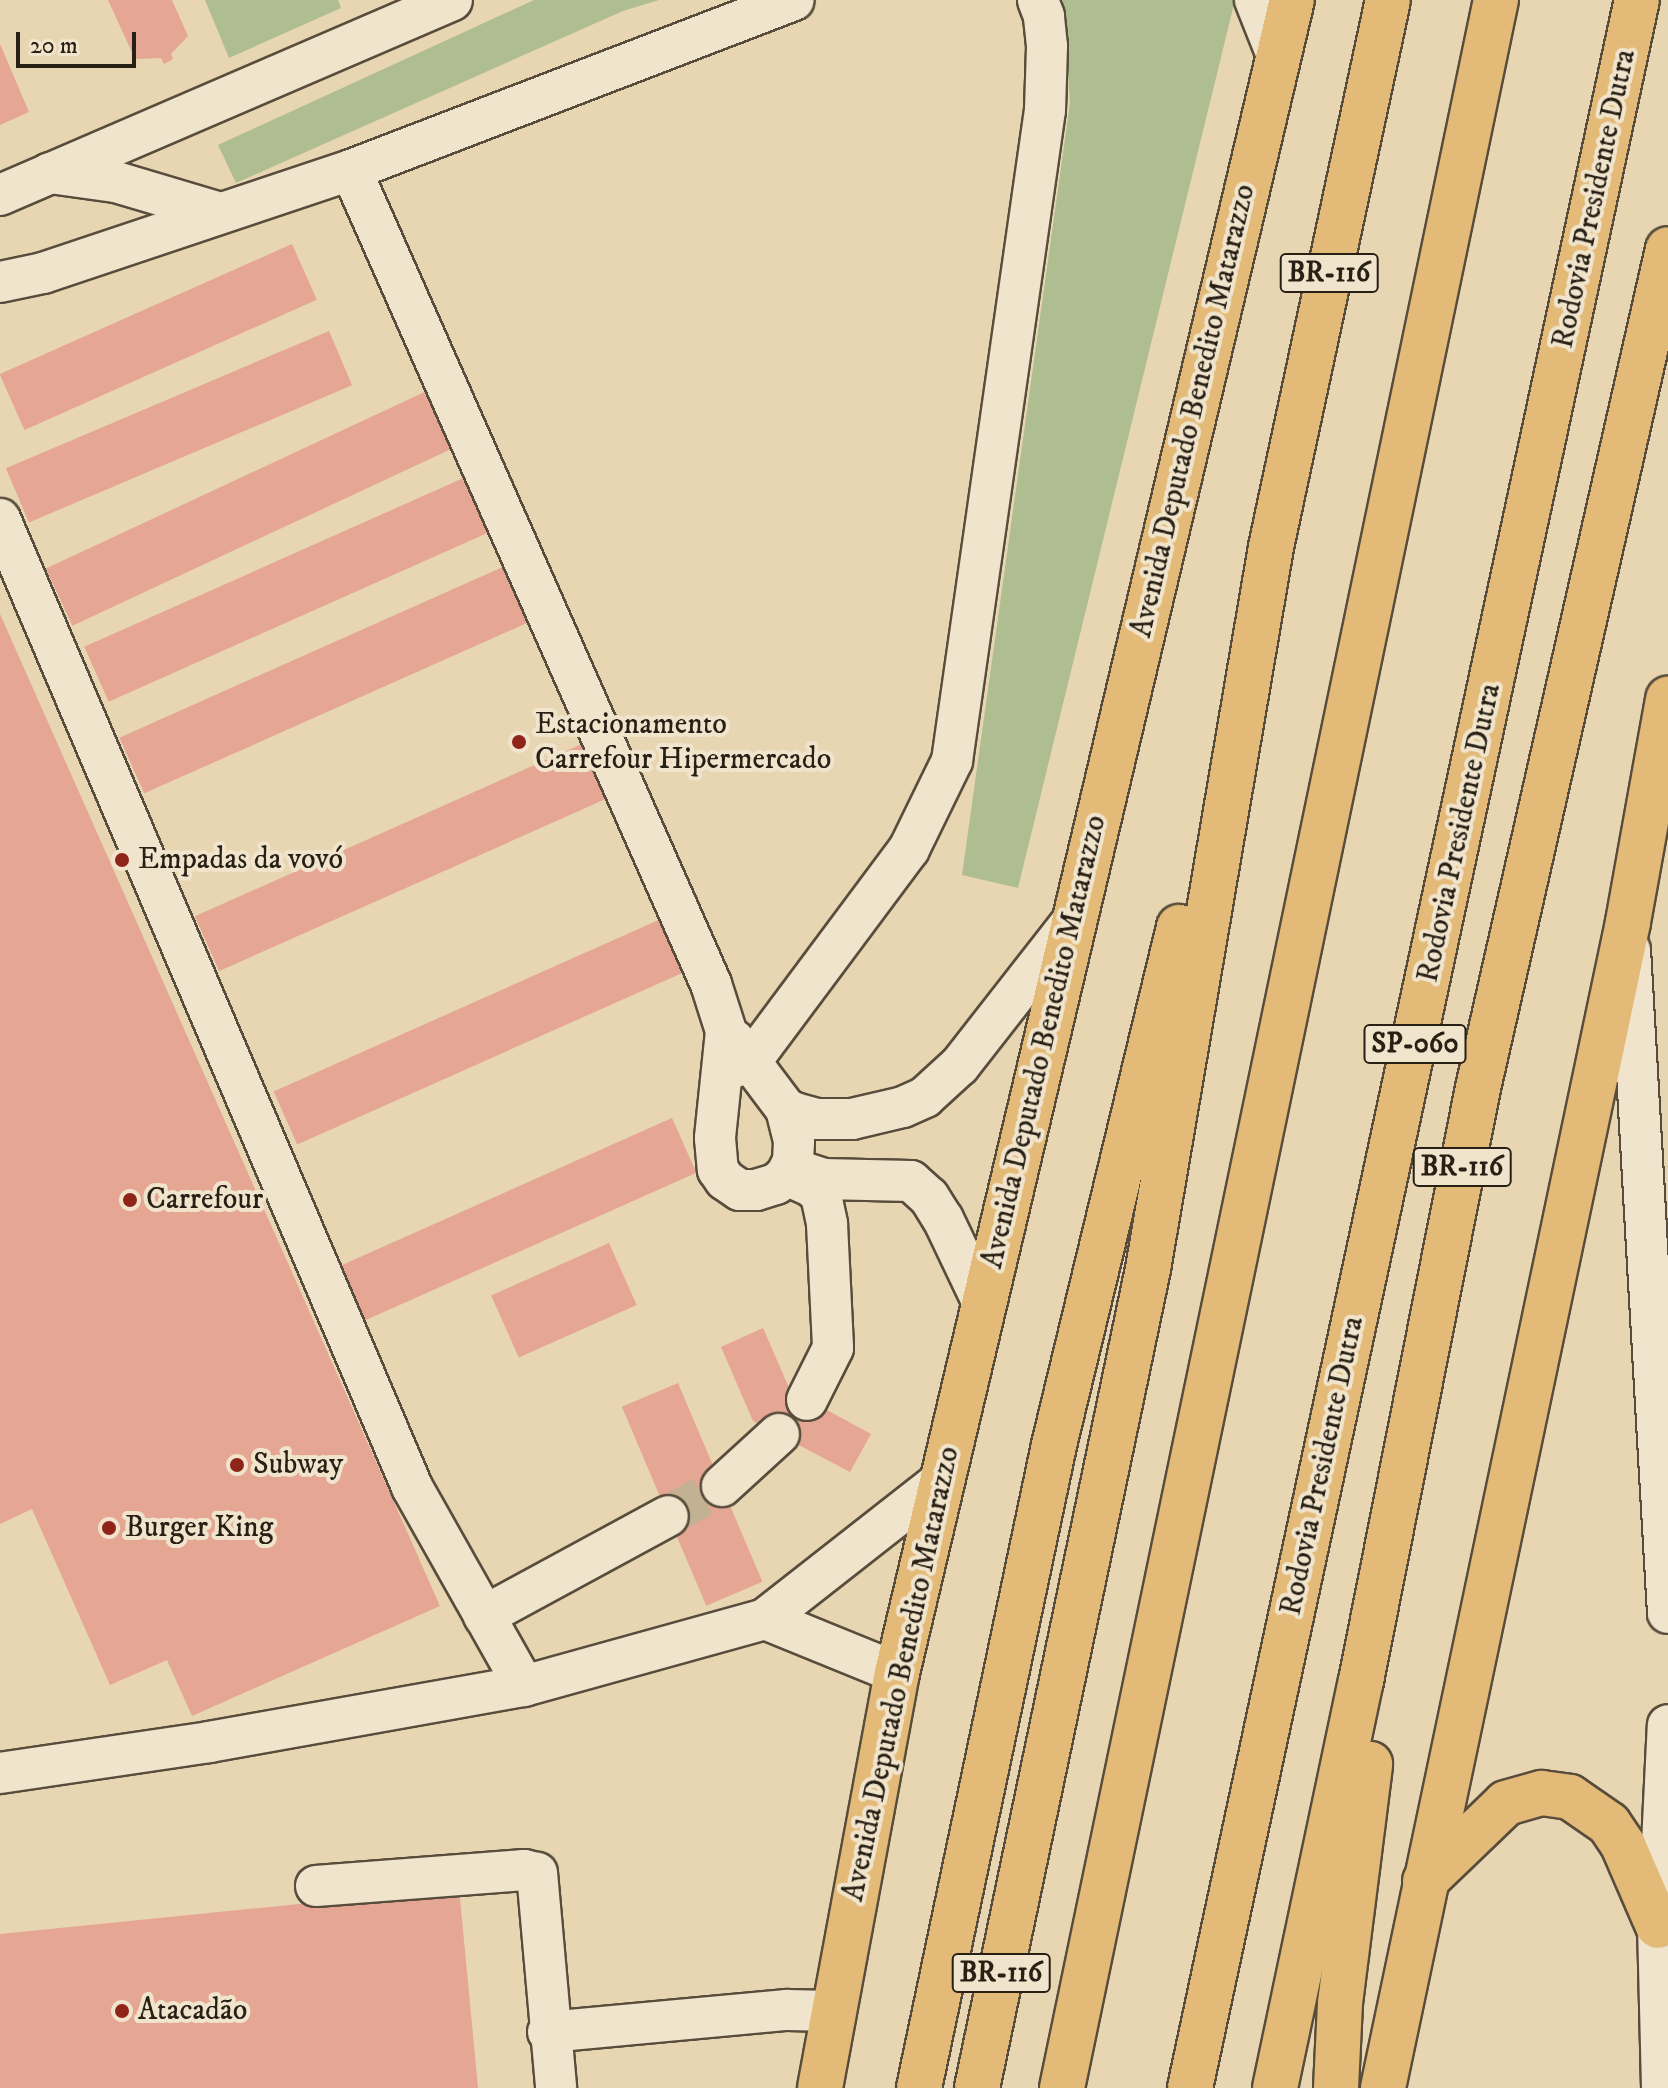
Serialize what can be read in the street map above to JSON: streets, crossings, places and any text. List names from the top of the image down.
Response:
{
  "streets": {
    "main road": [
      "Rodovia Presidente Dutra",
      "BR-116",
      "Avenida Deputado Benedito Matarazzo",
      "SP-060"
    ]
  },
  "places": [
    "Estacionamento Carrefour Hipermercado",
    "Empadas da vovó",
    "Carrefour",
    "Subway",
    "Burger King",
    "Atacadão"
  ],
  "scale_bar": "20 m"
}
